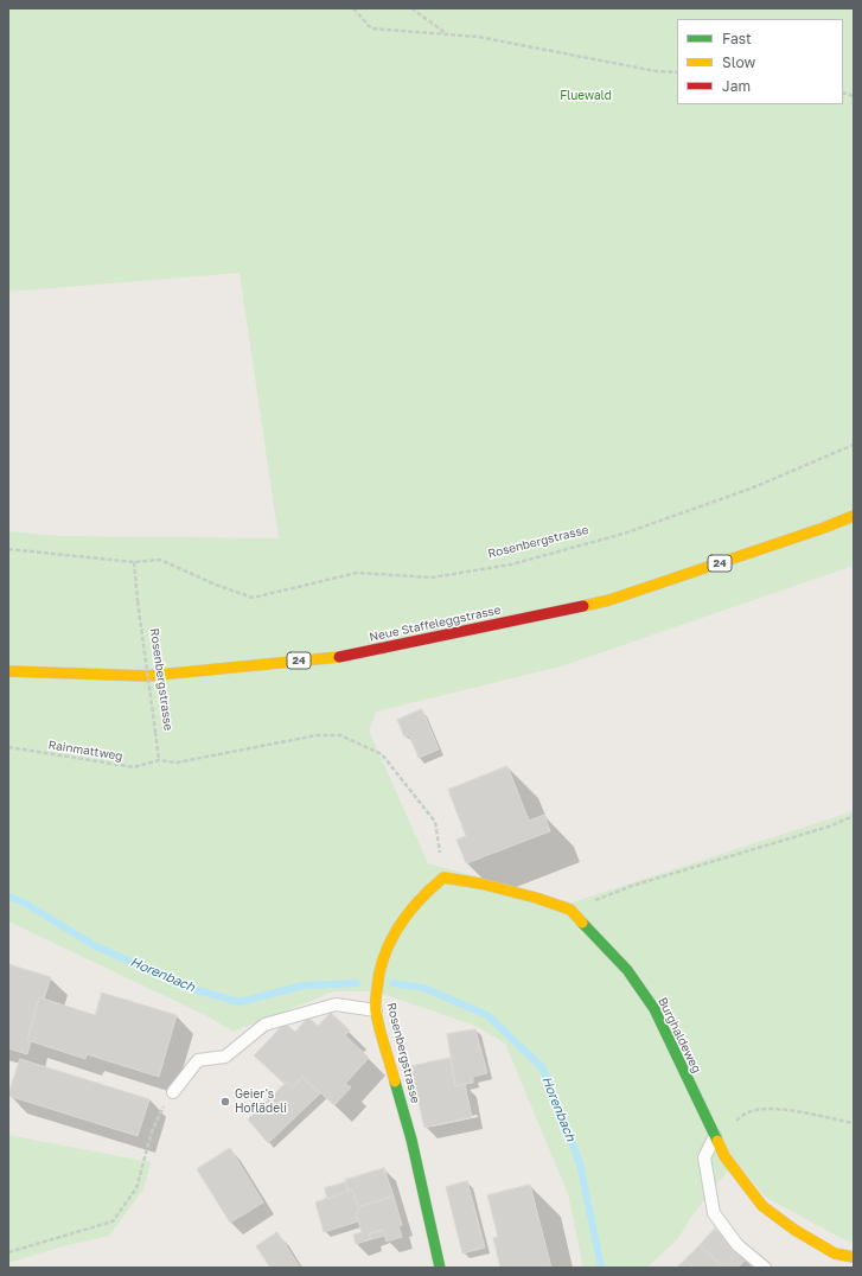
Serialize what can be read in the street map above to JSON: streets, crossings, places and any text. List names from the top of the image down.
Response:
{
  "streets": {
    "street": [
      "Rosenbergstrasse",
      "24",
      "Neue Staffeleggstrasse",
      "Burghaldeweg"
    ],
    "path": ["Rainmattweg"]
  },
  "crossings": [
    ["Rosenbergstrasse", "Rainmattweg"],
    ["Rosenbergstrasse", "Burghaldeweg"]
  ],
  "water": ["Horenbach"],
  "parks": ["Fluewald"],
  "places": ["Geier's Hoflädeli"],
  "legend": ["Fast", "Slow", "Jam"]
}
